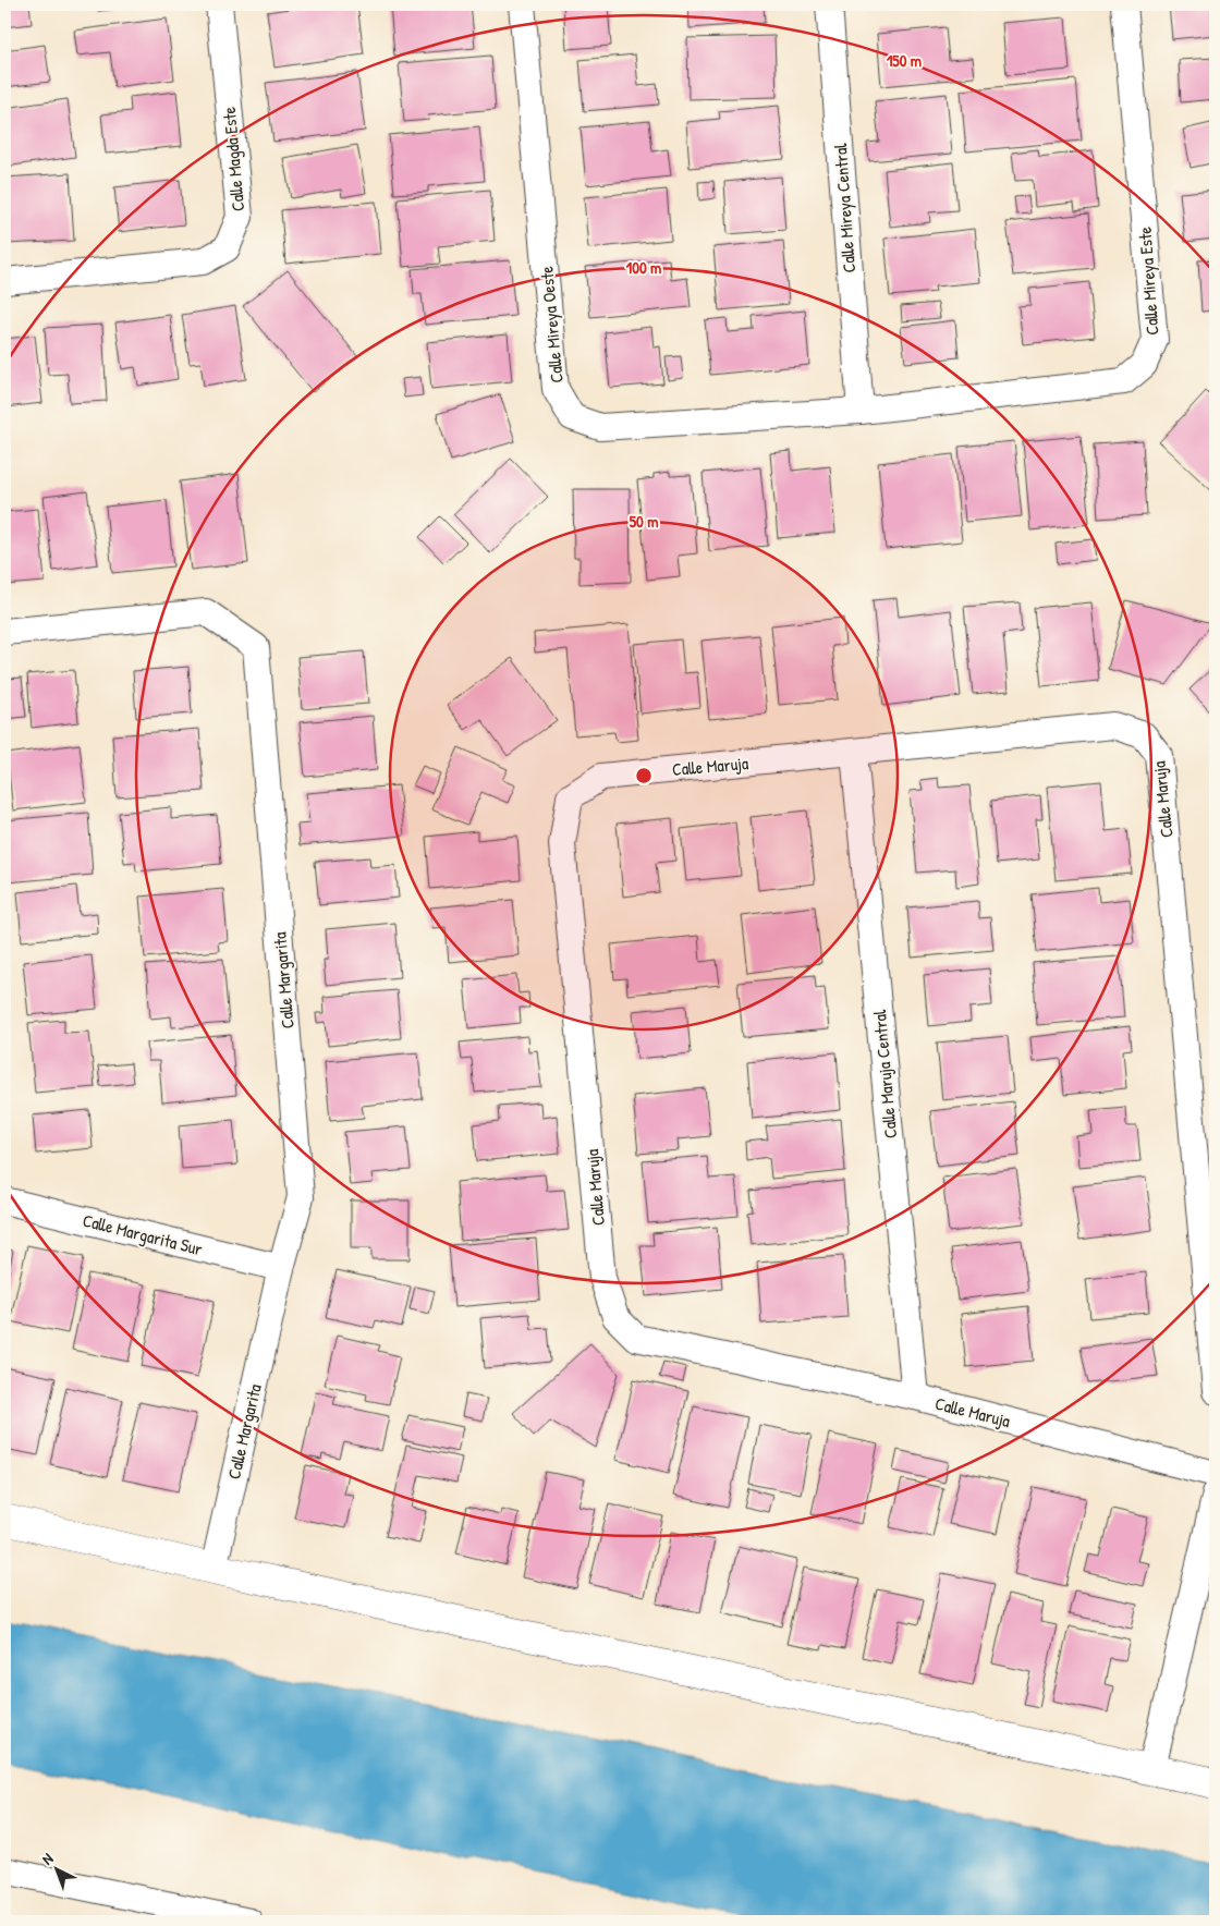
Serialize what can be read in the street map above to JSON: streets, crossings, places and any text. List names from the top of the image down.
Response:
{
  "streets": {
    "street": [
      "Calle Magda Este",
      "Calle Mireya Central",
      "Calle Mireya Este",
      "Calle Mireya Oeste",
      "Calle Maruja",
      "Calle Margarita",
      "Calle Maruja Central",
      "Calle Margarita Sur"
    ]
  },
  "crossings": [
    ["Calle Mireya Central", "Calle Mireya Este"],
    ["Calle Mireya Central", "Calle Mireya Oeste"],
    ["Calle Mireya Este", "Calle Mireya Oeste"],
    ["Calle Maruja", "Calle Maruja Central"],
    ["Calle Margarita", "Calle Margarita Sur"]
  ],
  "north": "top left",
  "rings": ["150 m", "100 m", "50 m"]
}
